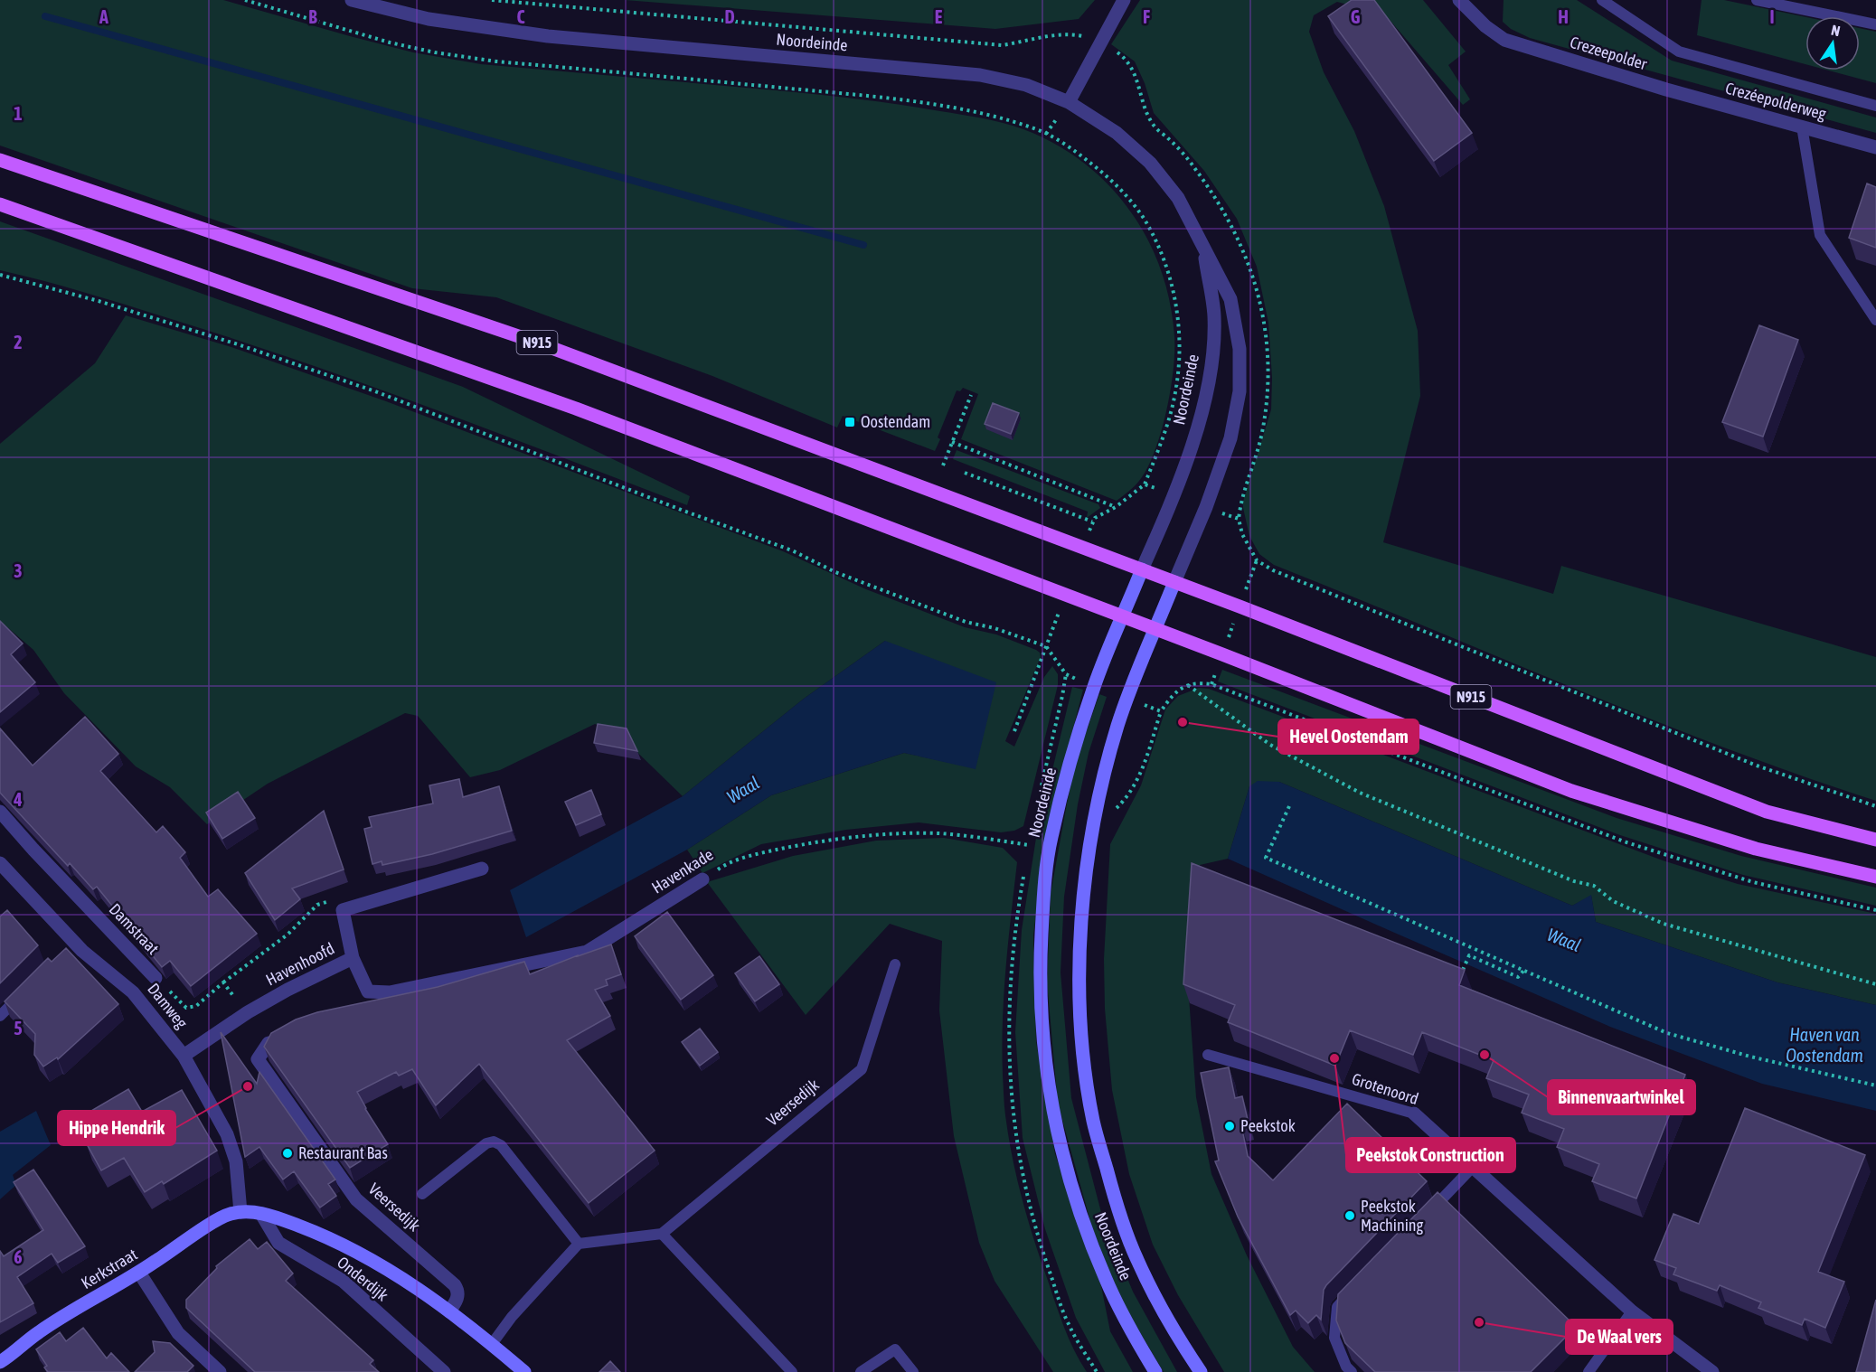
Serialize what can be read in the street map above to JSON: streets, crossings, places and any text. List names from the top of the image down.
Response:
{
  "streets": {
    "main road": ["Noordeinde", "N915", "Kerkstraat"],
    "street": [
      "Crezeepolder",
      "Crezéepolderweg",
      "Havenkade",
      "Damstraat",
      "Havenhoofd",
      "Damweg",
      "Grotenoord",
      "Veersedijk",
      "Onderdijk"
    ]
  },
  "crossings": [
    ["Noordeinde", "N915"],
    ["Noordeinde", "Havenkade"],
    ["Crezeepolder", "Crezéepolderweg"],
    ["Havenkade", "Havenhoofd"],
    ["Havenhoofd", "Damweg"],
    ["Damweg", "Kerkstraat"]
  ],
  "water": ["Waal", "Haven van Oostendam"],
  "places": {
    "transit": ["Oostendam"],
    "other": [
      "Hevel Oostendam",
      "Binnenvaartwinkel",
      "Peekstok Construction",
      "Hippe Hendrik",
      "Peekstok",
      "Restaurant Bas",
      "Peekstok Machining",
      "De Waal vers"
    ]
  },
  "north": "top",
  "grid": {
    "columns": [
      "A",
      "B",
      "C",
      "D",
      "E",
      "F",
      "G",
      "H",
      "I"
    ],
    "rows": [
      "1",
      "2",
      "3",
      "4",
      "5",
      "6"
    ]
  }
}
